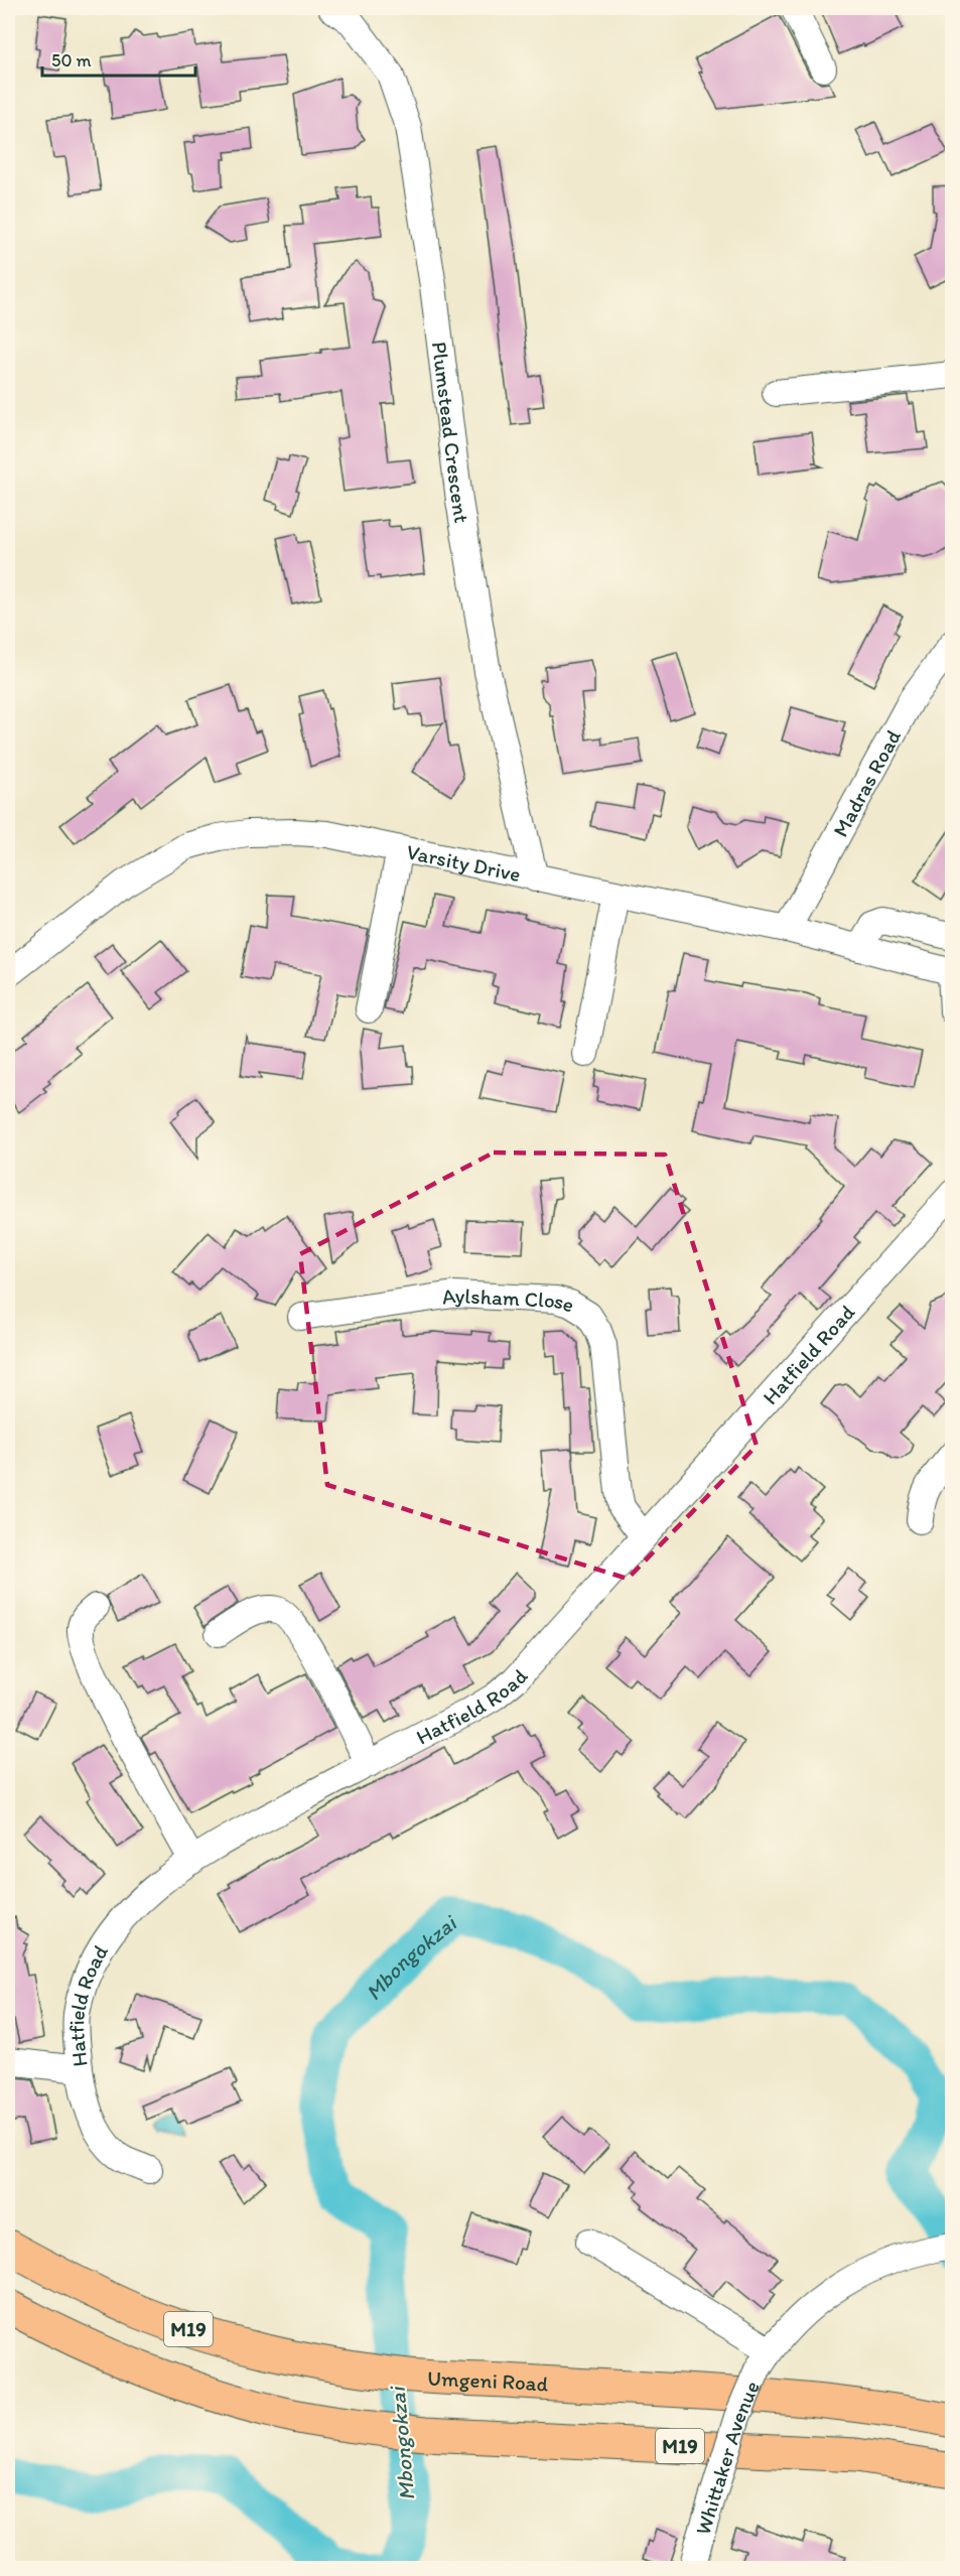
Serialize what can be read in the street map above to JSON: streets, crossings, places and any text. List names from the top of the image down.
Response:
{
  "streets": {
    "highway": ["M19", "Umgeni Road"],
    "street": [
      "Plumstead Crescent",
      "Madras Road",
      "Varsity Drive",
      "Aylsham Close",
      "Hatfield Road",
      "Whittaker Avenue"
    ]
  },
  "crossings": [
    ["Plumstead Crescent", "Varsity Drive"],
    ["Madras Road", "Varsity Drive"],
    ["Aylsham Close", "Hatfield Road"]
  ],
  "water": ["Mbongokzai"],
  "scale_bar": "50 m"
}
